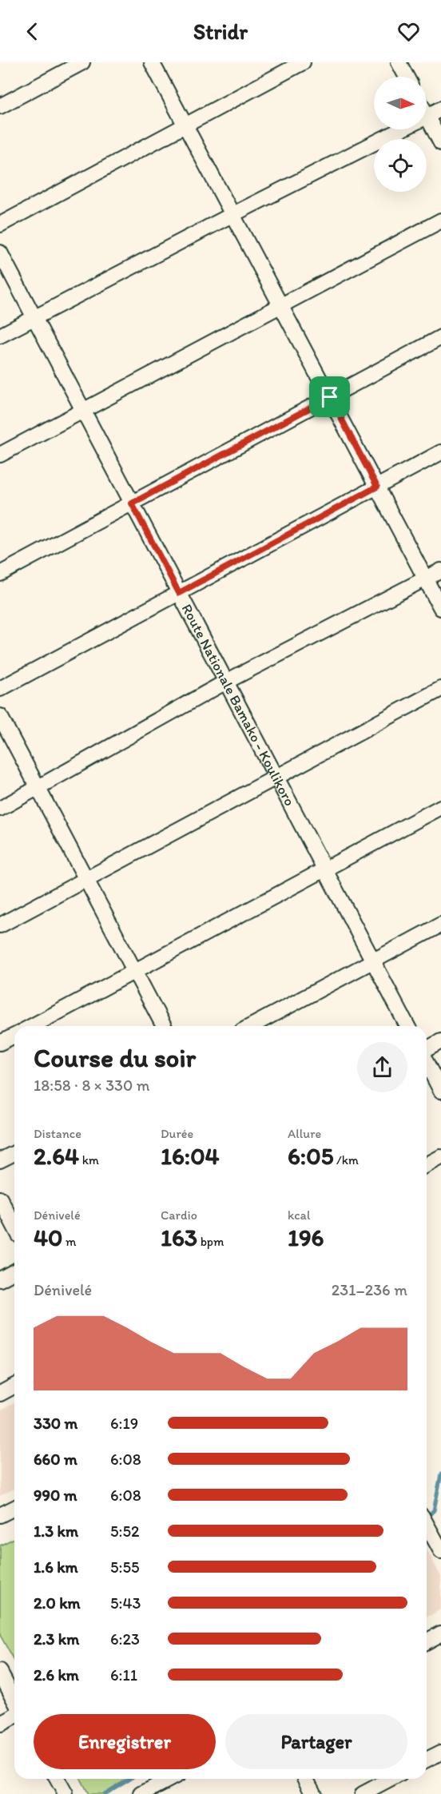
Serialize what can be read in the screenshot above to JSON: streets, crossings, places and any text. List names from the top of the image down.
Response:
{
  "streets": {
    "street": ["Route Nationale Bamako - Koulikoro"]
  },
  "north": "right",
  "page": {
    "header": "Stridr",
    "heading": ["Course du soir", "18:58 · 8 × 330 m"],
    "stats": [
      ["Distance", "2.64 km"],
      ["Durée", "16:04"],
      ["Allure", "6:05 /km"],
      ["Dénivelé", "40 m"],
      ["Cardio", "163 bpm"],
      ["kcal", "196"]
    ],
    "chart": ["Dénivelé", "231–236 m"],
    "list": [
      {
        "name": "330 m",
        "note": "6:19"
      },
      {
        "name": "660 m",
        "note": "6:08"
      },
      {
        "name": "990 m",
        "note": "6:08"
      },
      {
        "name": "1.3 km",
        "note": "5:52"
      },
      {
        "name": "1.6 km",
        "note": "5:55"
      },
      {
        "name": "2.0 km",
        "note": "5:43"
      },
      {
        "name": "2.3 km",
        "note": "6:23"
      },
      {
        "name": "2.6 km",
        "note": "6:11"
      }
    ],
    "buttons": ["Enregistrer", "Partager"]
  }
}
